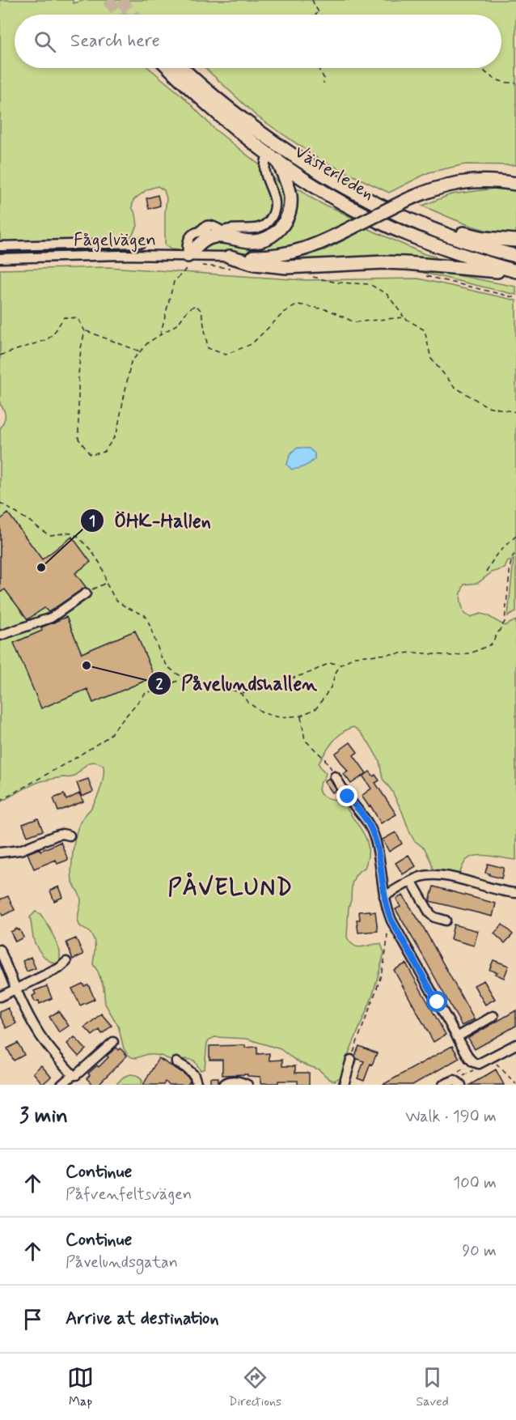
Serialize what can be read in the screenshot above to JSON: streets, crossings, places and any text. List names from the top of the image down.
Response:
{
  "streets": {
    "highway": ["Västerleden"],
    "street": ["Fågelvägen"]
  },
  "districts": ["PÅVELUND"],
  "places": ["ÖHK-Hallen", "Påvelundshallen"],
  "page": {
    "search": "Search here",
    "heading": ["3 min", "Walk · 190 m"],
    "list": [
      ["Continue", "Påfvenfeltsvägen", "100 m"],
      ["Continue", "Påvelundsgatan", "90 m"],
      "Arrive at destination"
    ],
    "nav": ["Map", "Directions", "Saved"]
  }
}
